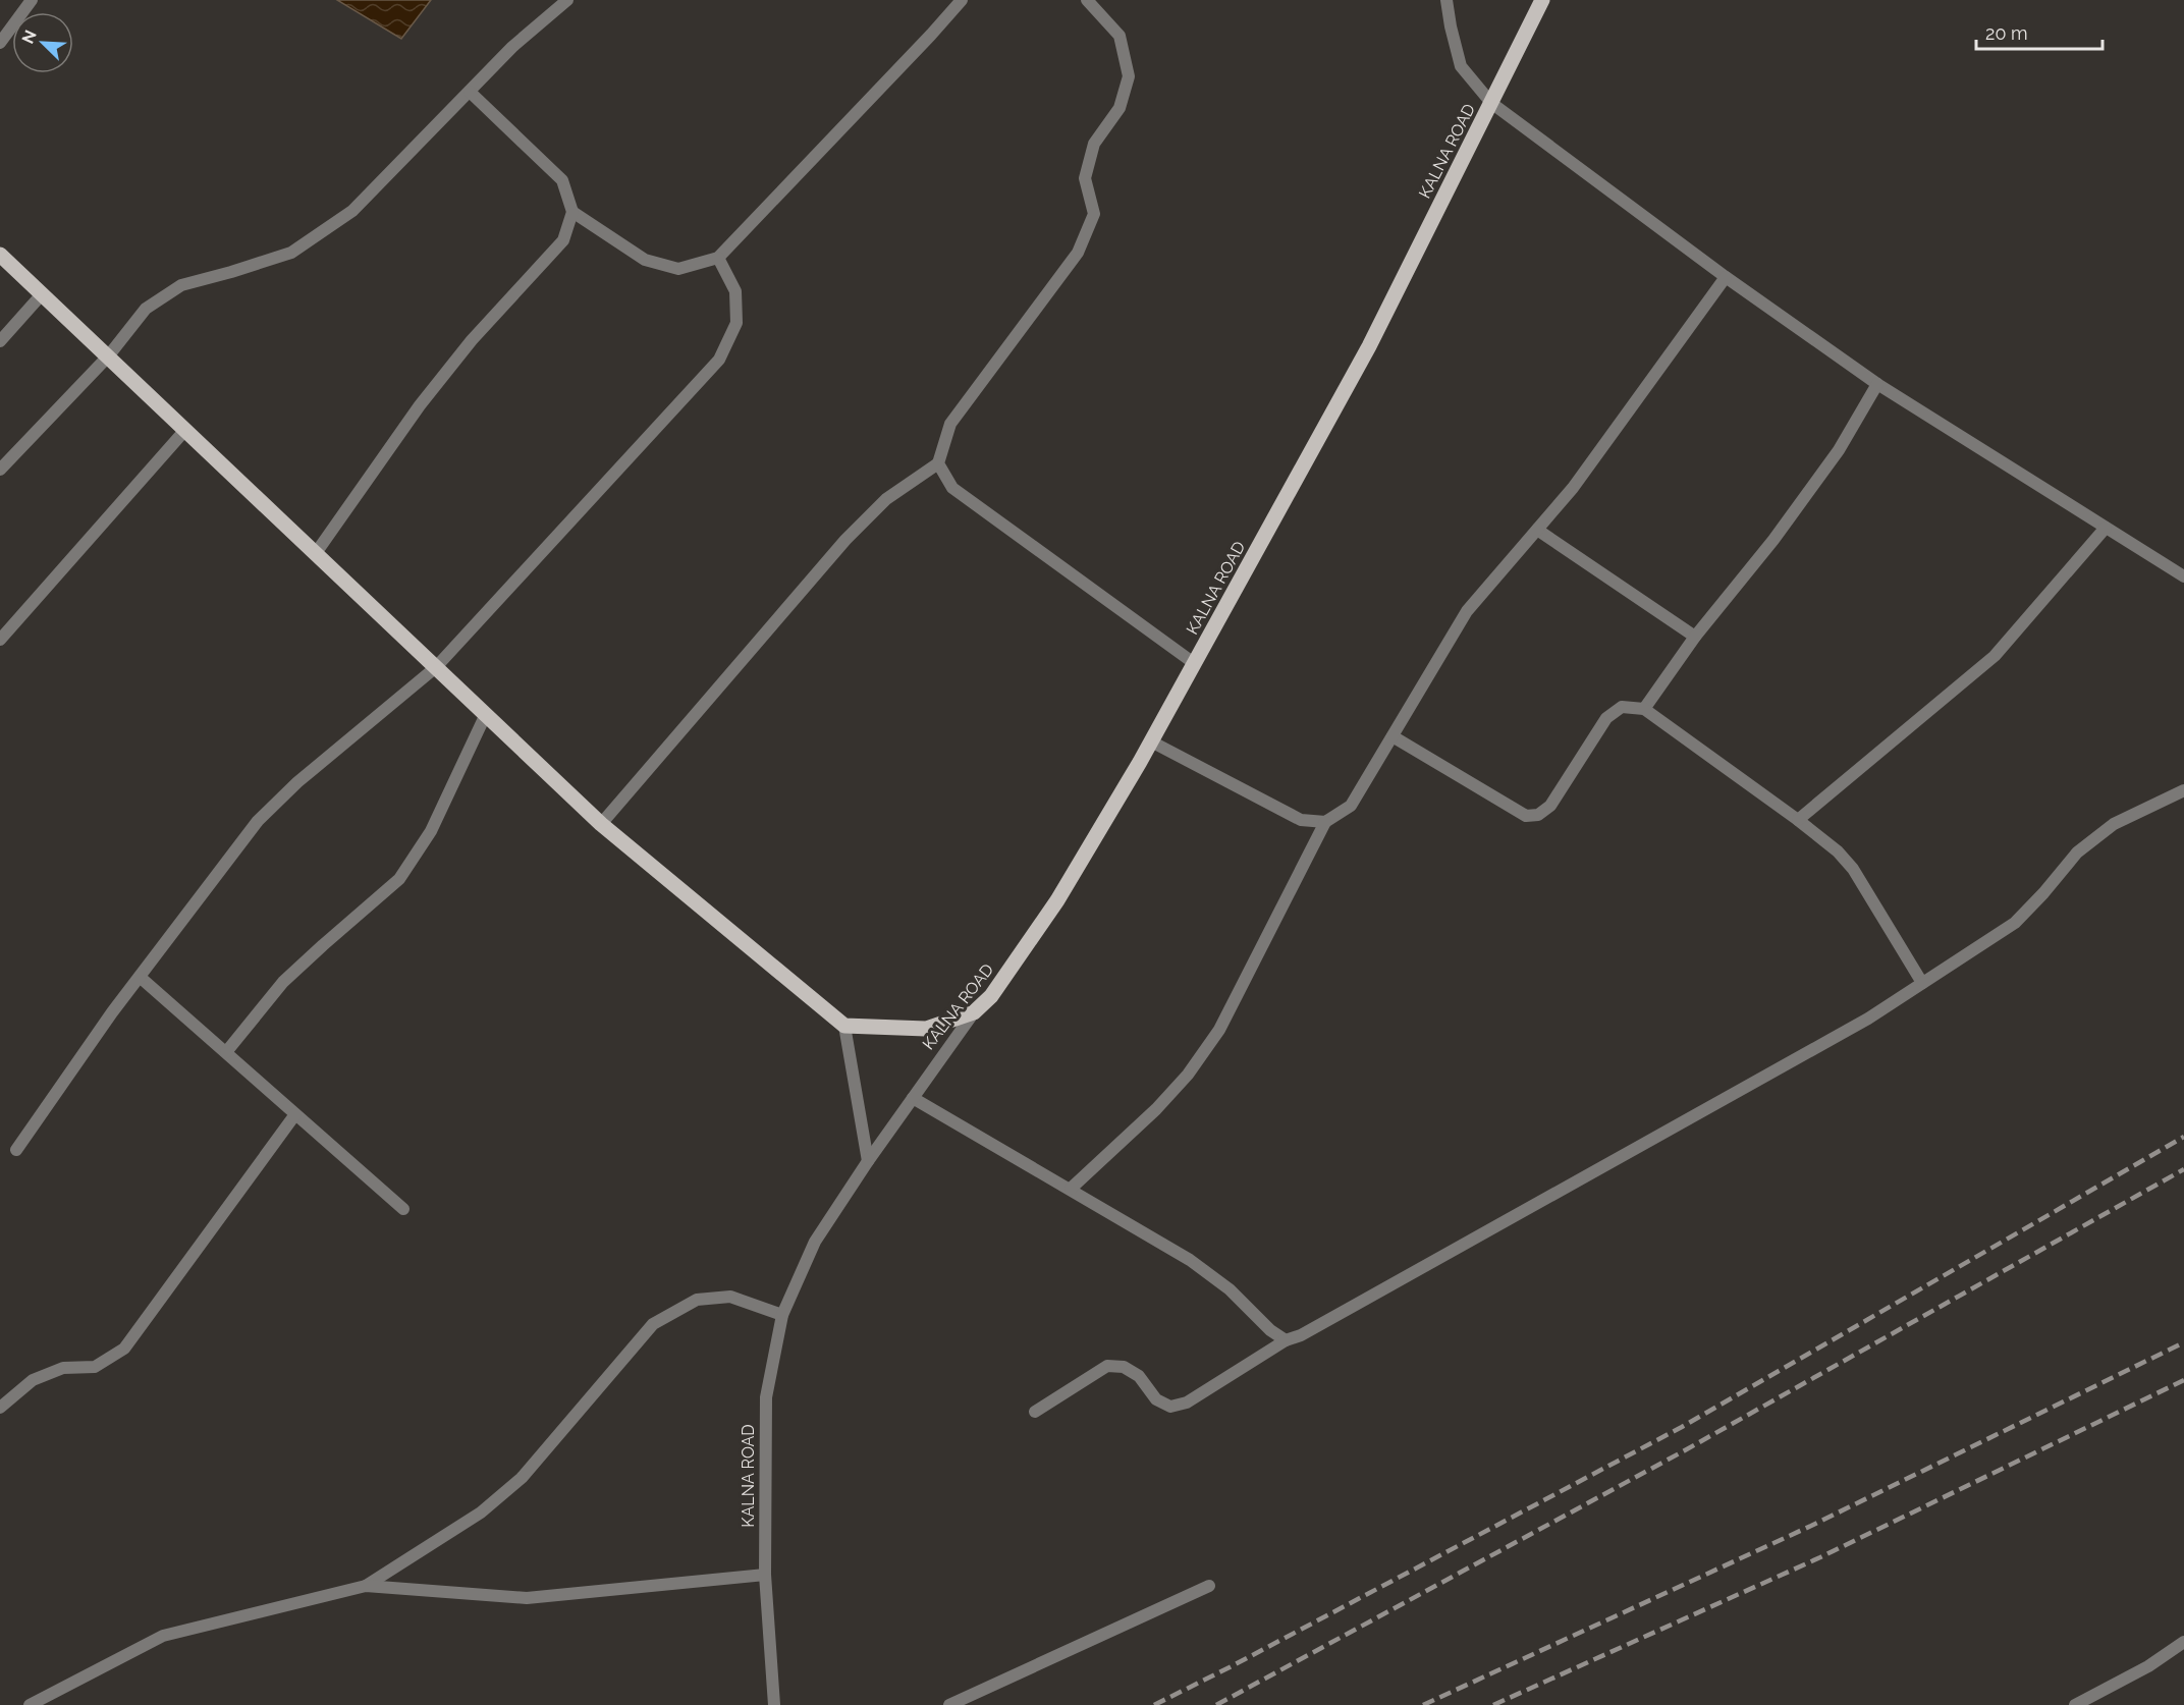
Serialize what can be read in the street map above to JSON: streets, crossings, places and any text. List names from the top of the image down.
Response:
{
  "streets": {
    "main road": ["KALNA ROAD"]
  },
  "scale_bar": "20 m",
  "north": "top left"
}
